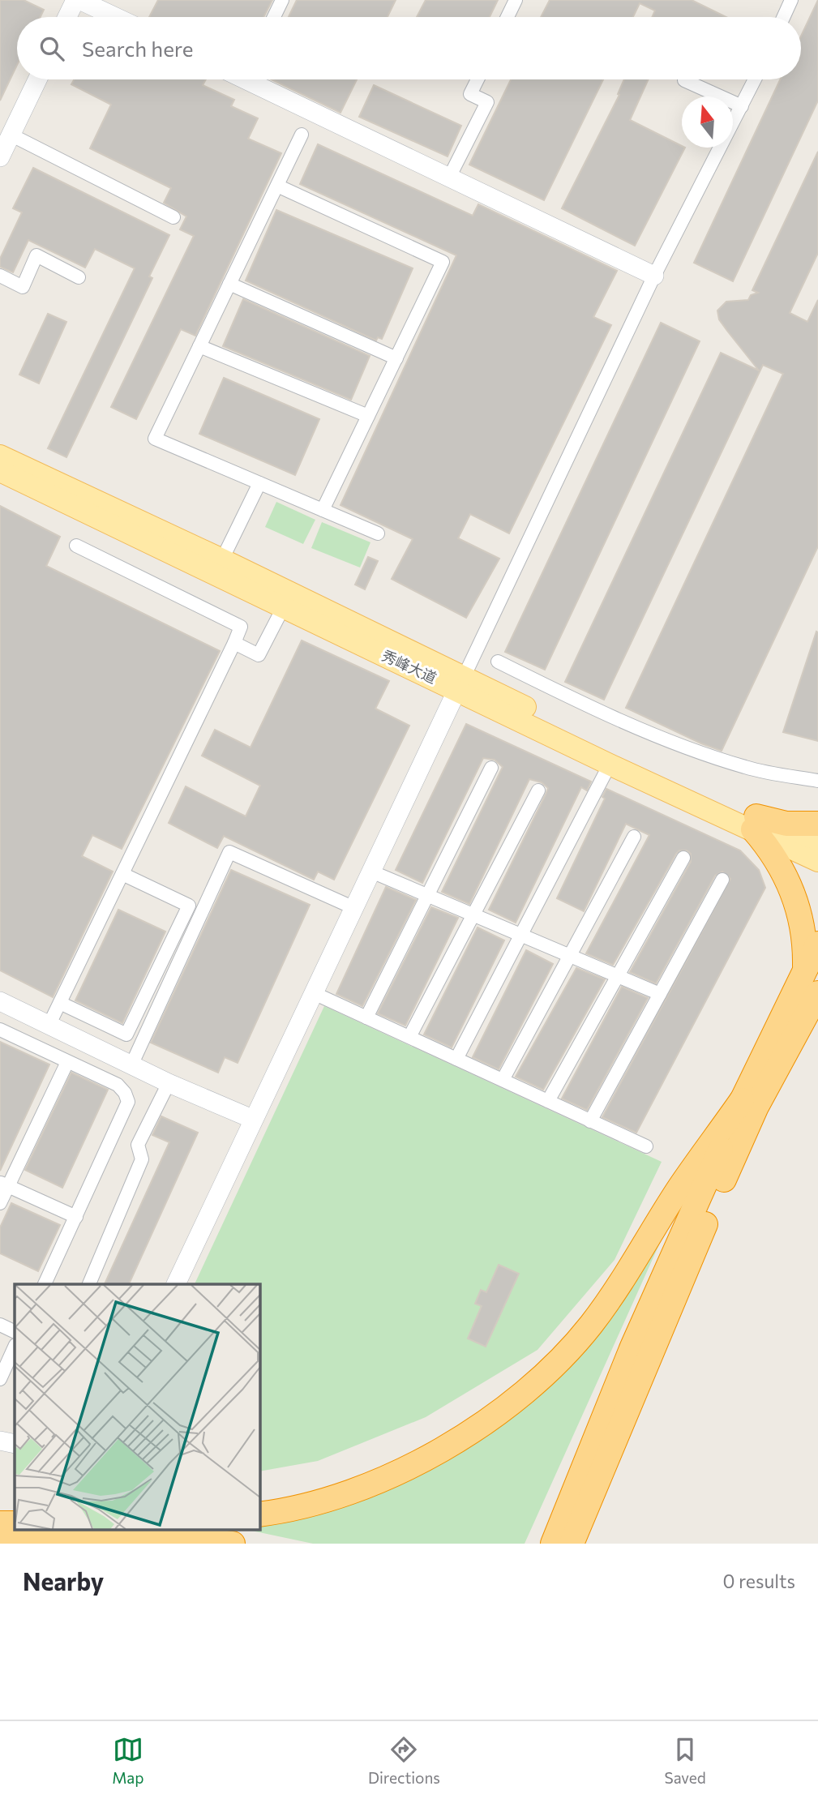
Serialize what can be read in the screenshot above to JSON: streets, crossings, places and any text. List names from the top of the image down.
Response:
{
  "streets": {
    "main road": ["秀峰大道"]
  },
  "north": "top",
  "page": {
    "search": "Search here",
    "heading": ["Nearby", "0 results"],
    "nav": ["Map", "Directions", "Saved"]
  }
}
